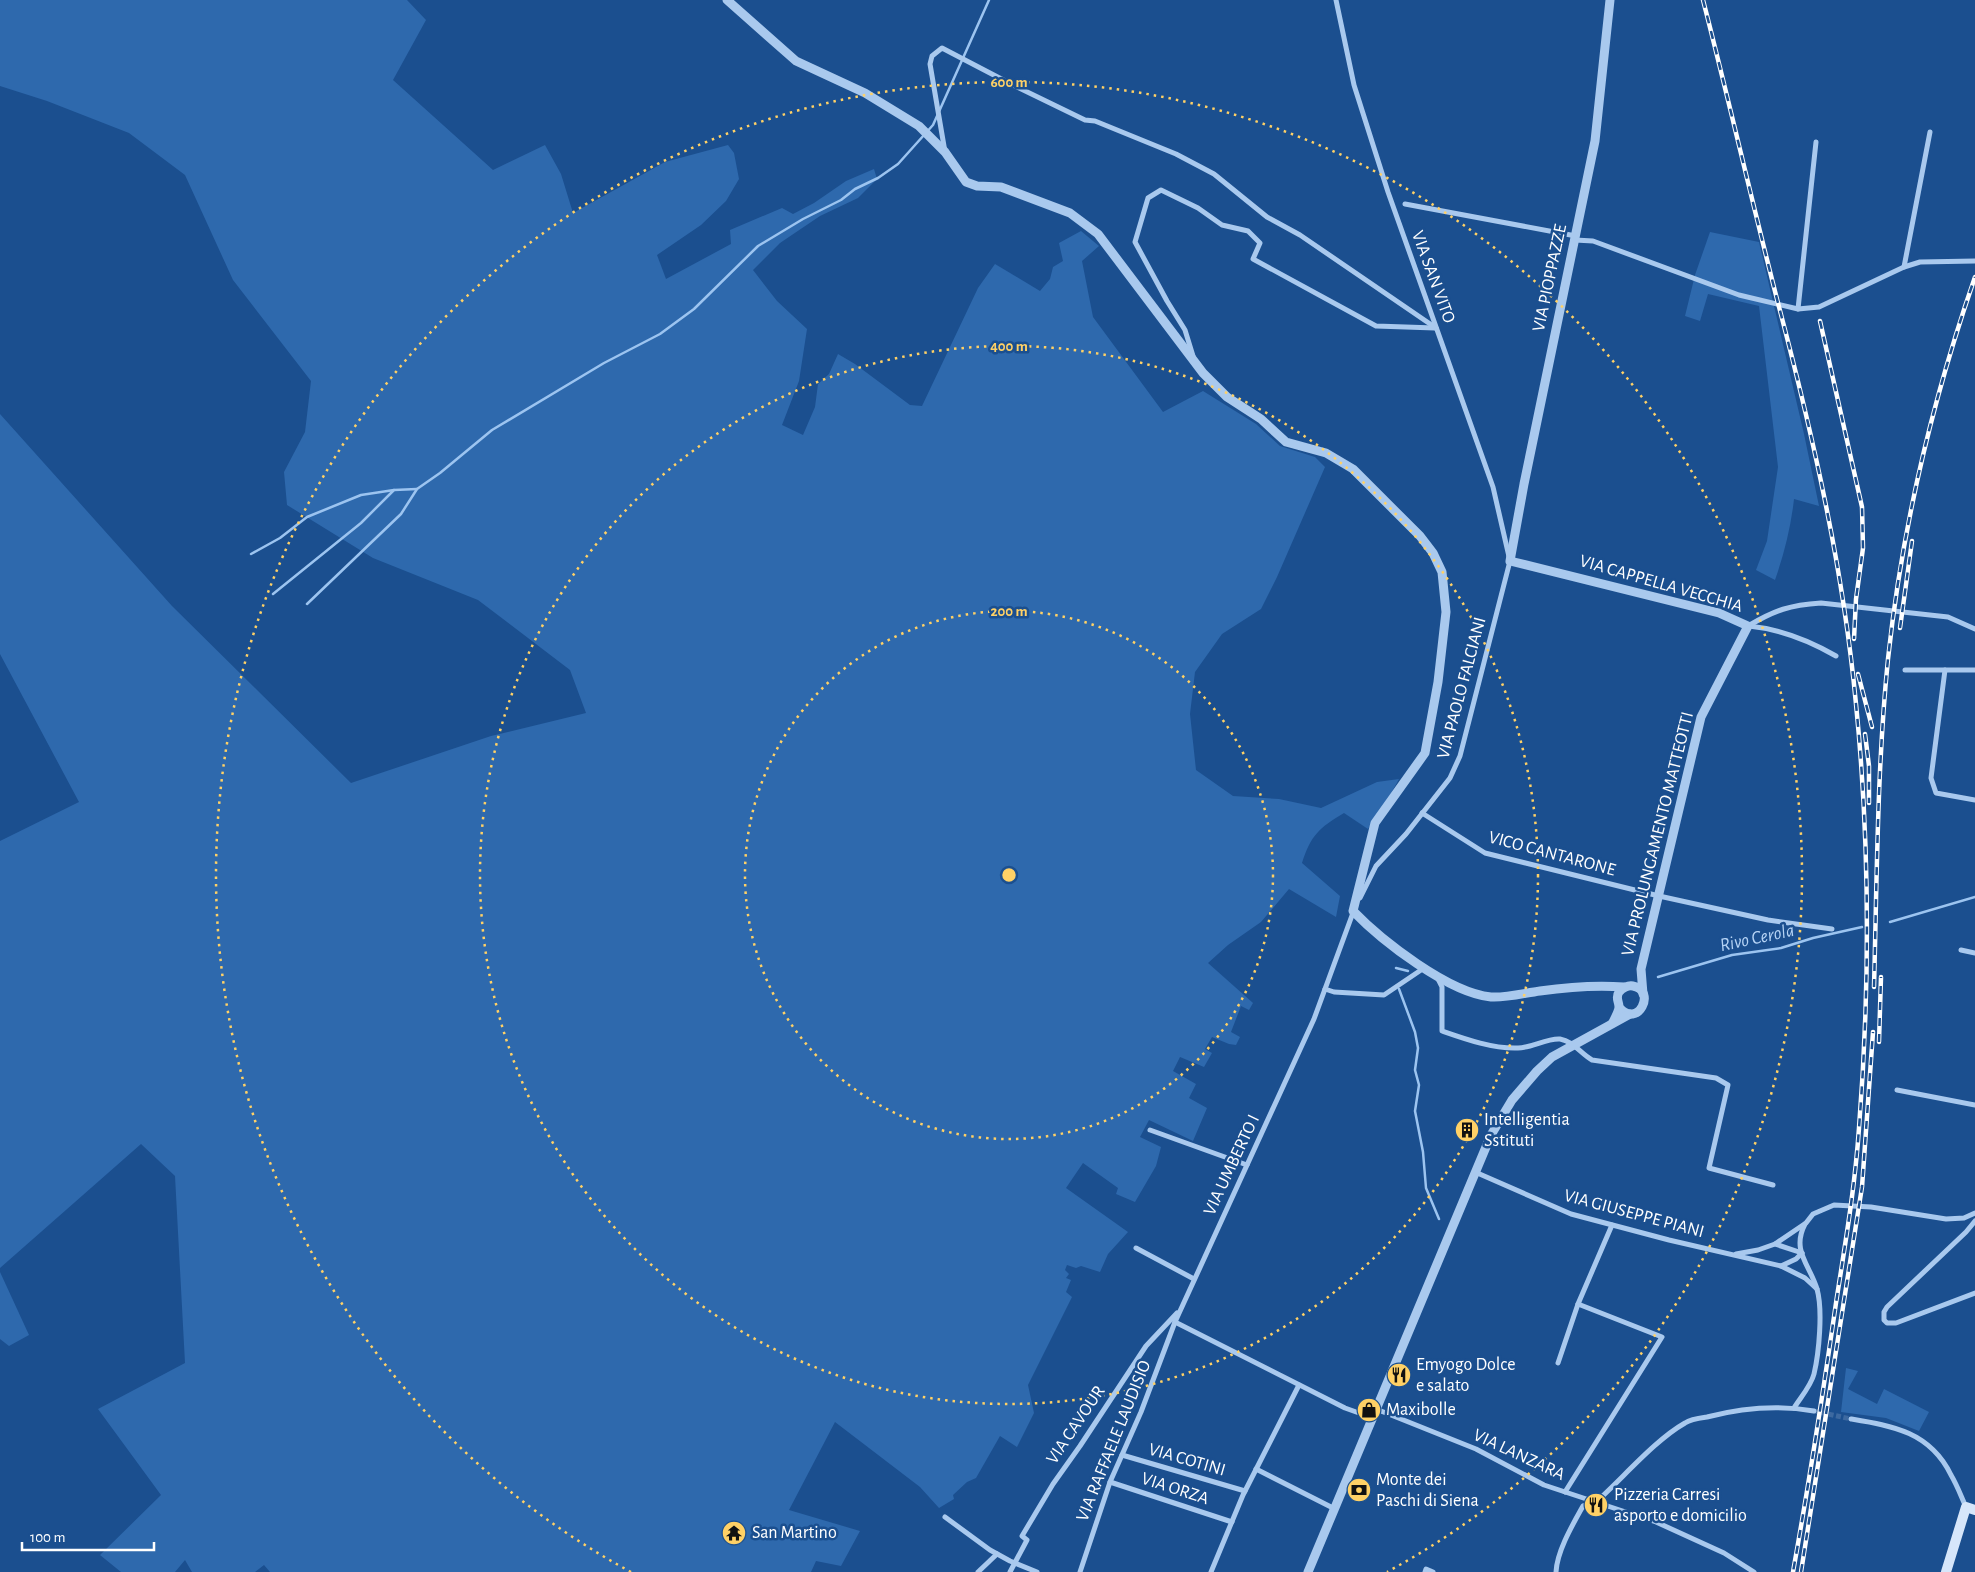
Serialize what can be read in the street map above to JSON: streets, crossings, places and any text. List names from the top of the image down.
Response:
{
  "streets": {
    "street": [
      "VIA SAN VITO",
      "VIA PIOPPAZZE",
      "VIA CAPPELLA VECCHIA",
      "VIA PAOLO FALCIANI",
      "VIA PROLUNGAMENTO MATTEOTTI",
      "VICO CANTARONE",
      "VIA UMBERTO I",
      "VIA GIUSEPPE PIANI",
      "VIA CAVOUR",
      "VIA RAFFAELE LAUDISIO",
      "VIA LANZARA",
      "VIA COTINI",
      "VIA ORZA"
    ]
  },
  "crossings": [
    ["VIA SAN VITO", "VIA PIOPPAZZE"],
    ["VIA SAN VITO", "VIA CAPPELLA VECCHIA"],
    ["VIA SAN VITO", "VIA PAOLO FALCIANI"],
    ["VIA PIOPPAZZE", "VIA CAPPELLA VECCHIA"],
    ["VIA PIOPPAZZE", "VIA PAOLO FALCIANI"],
    ["VIA CAPPELLA VECCHIA", "VIA PAOLO FALCIANI"],
    ["VIA CAPPELLA VECCHIA", "VIA PROLUNGAMENTO MATTEOTTI"],
    ["VIA PAOLO FALCIANI", "VICO CANTARONE"],
    ["VIA PAOLO FALCIANI", "VIA UMBERTO I"],
    ["VIA PROLUNGAMENTO MATTEOTTI", "VICO CANTARONE"],
    ["VIA UMBERTO I", "VIA CAVOUR"],
    ["VIA UMBERTO I", "VIA RAFFAELE LAUDISIO"],
    ["VIA UMBERTO I", "VIA LANZARA"],
    ["VIA RAFFAELE LAUDISIO", "VIA LANZARA"],
    ["VIA RAFFAELE LAUDISIO", "VIA COTINI"],
    ["VIA RAFFAELE LAUDISIO", "VIA ORZA"]
  ],
  "water": ["Rivo Cerola"],
  "places": {
    "building": ["Intelligentia Sstituti"],
    "restaurant": ["Emyogo Dolce e salato", "Pizzeria Carresi asporto e domicilio"],
    "shop": ["Maxibolle"],
    "bank": ["Monte dei Paschi di Siena"],
    "temple": ["San Martino"]
  },
  "scale_bar": "100 m",
  "rings": ["600 m", "400 m", "200 m"]
}
